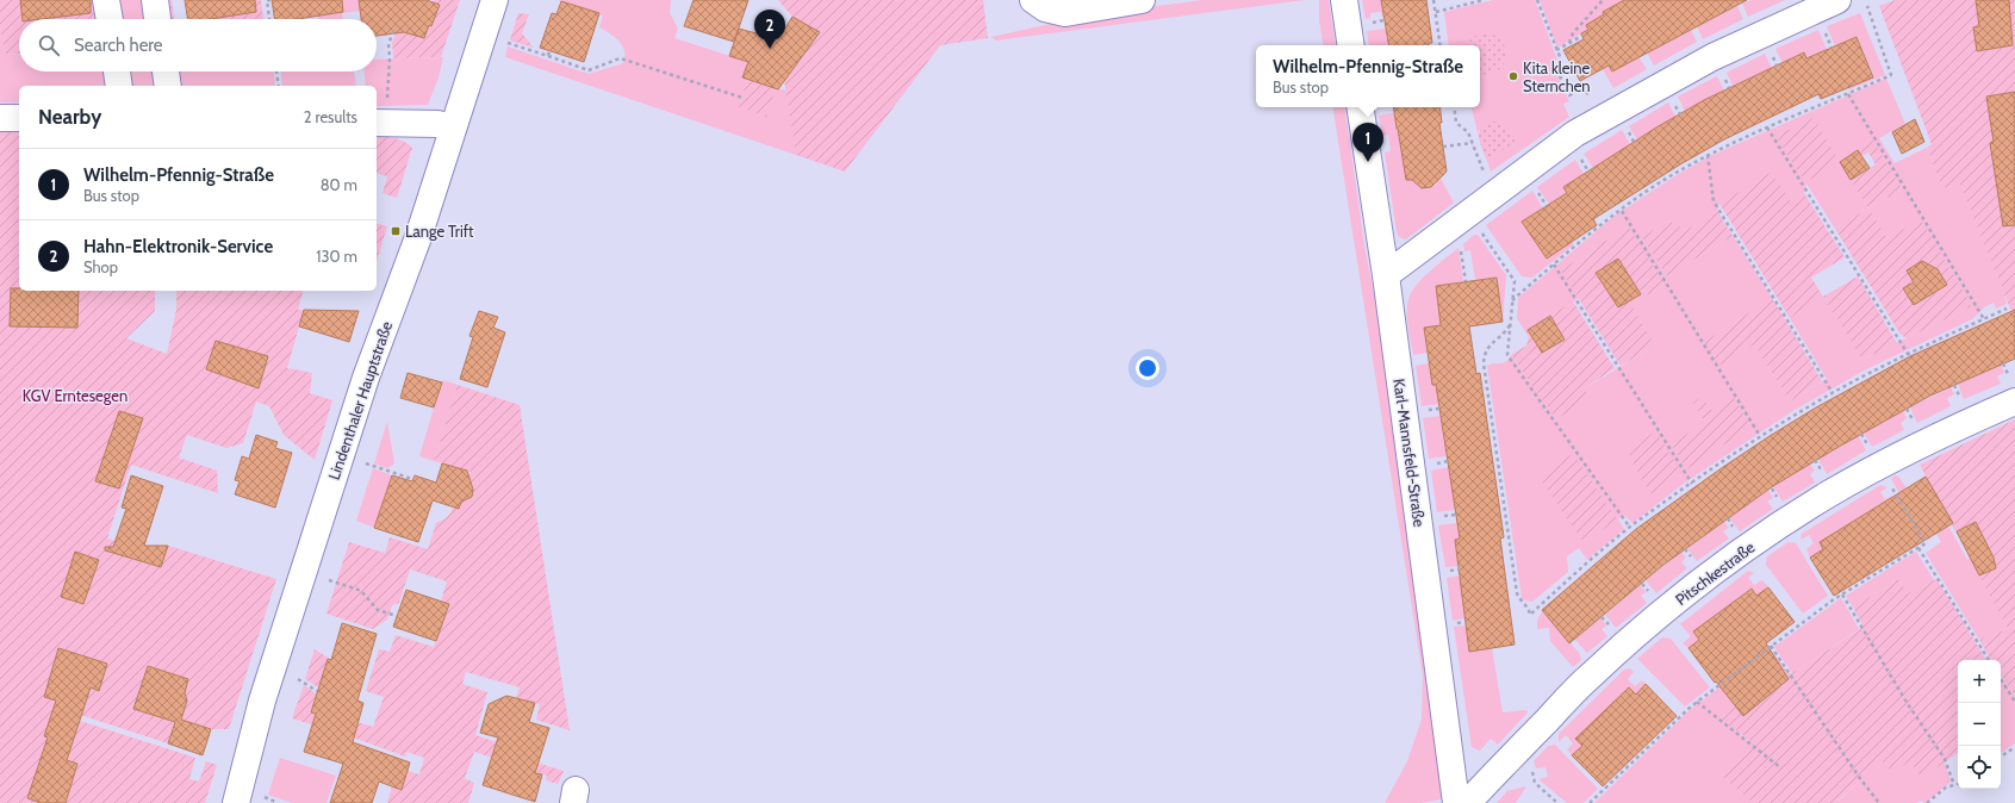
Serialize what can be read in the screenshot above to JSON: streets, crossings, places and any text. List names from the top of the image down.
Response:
{
  "streets": {
    "street": ["Lindenthaler Hauptstraße", "Karl-Mannsfeld-Straße", "Pitschkestraße"]
  },
  "crossings": [
    ["Karl-Mannsfeld-Straße", "Pitschkestraße"]
  ],
  "parks": ["KGV Erntesegen"],
  "places": {
    "other": ["Kita kleine Sternchen"],
    "transit": ["Lange Trift"]
  },
  "page": {
    "pins": ["2", "1"],
    "search": "Search here",
    "popup": ["Wilhelm-Pfennig-Straße", "Bus stop"],
    "heading": ["Nearby", "2 results"],
    "list": [
      {
        "mark": "1",
        "name": "Wilhelm-Pfennig-Straße",
        "note": "Bus stop",
        "value": "80 m"
      },
      {
        "mark": "2",
        "name": "Hahn-Elektronik-Service",
        "note": "Shop",
        "value": "130 m"
      }
    ],
    "map_buttons": ["+", "−"]
  }
}
